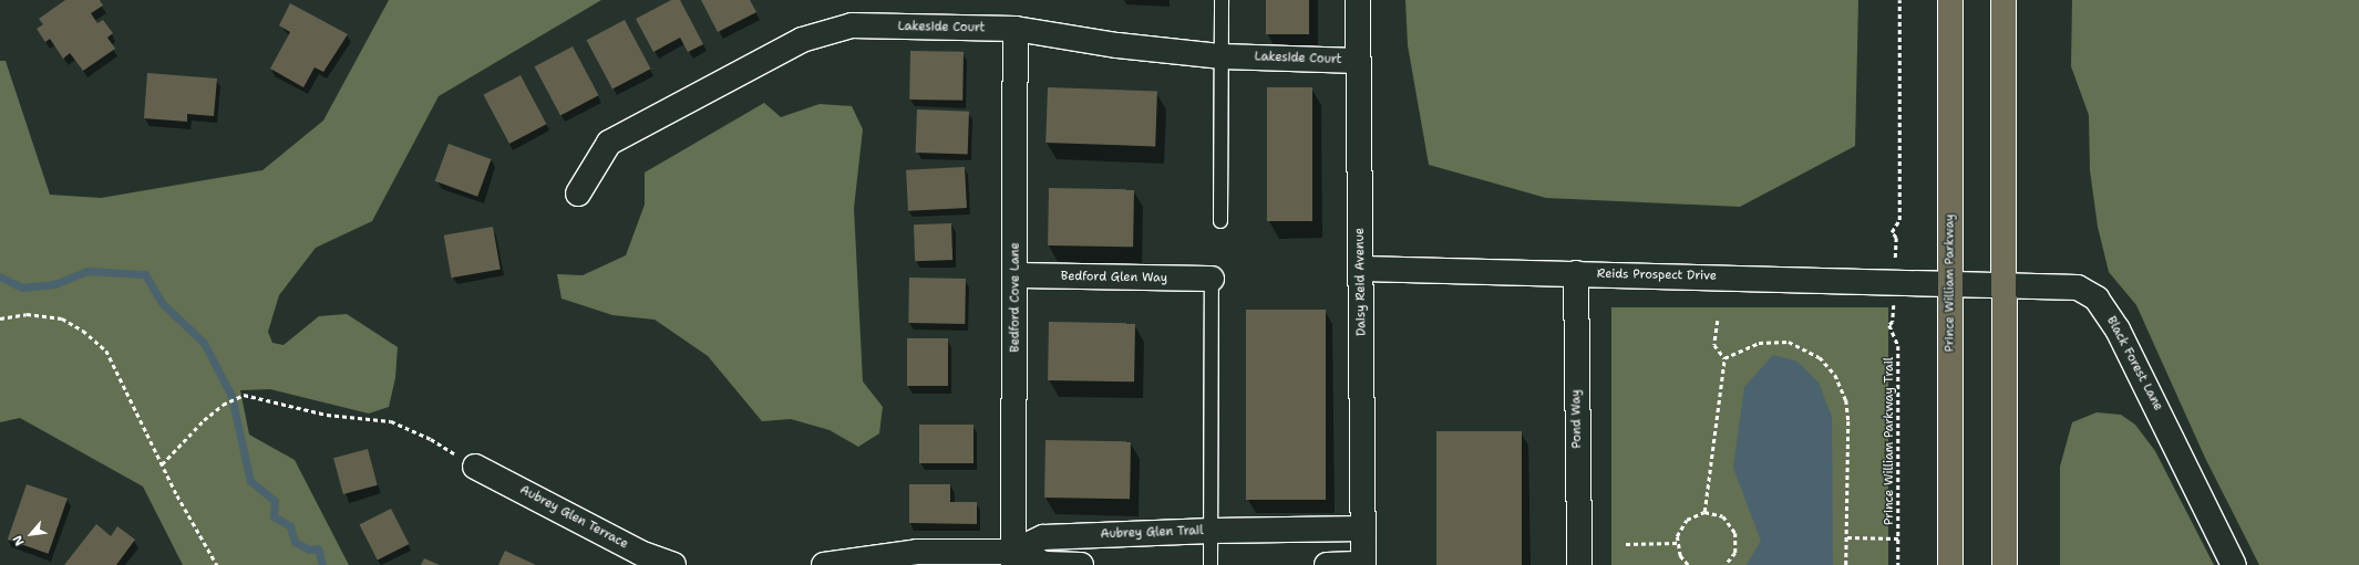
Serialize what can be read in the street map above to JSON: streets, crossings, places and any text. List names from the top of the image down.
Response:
{
  "streets": {
    "highway": ["Prince William Parkway"],
    "street": [
      "Lakeside Court",
      "Reids Prospect Drive",
      "Bedford Glen Way",
      "Daisy Reid Avenue",
      "Bedford Cove Lane",
      "Black Forest Lane",
      "Pond Way",
      "Aubrey Glen Terrace",
      "Aubrey Glen Trail"
    ],
    "path": ["Prince William Parkway Trail"]
  },
  "crossings": [
    ["Lakeside Court", "Daisy Reid Avenue"],
    ["Lakeside Court", "Bedford Cove Lane"],
    ["Reids Prospect Drive", "Daisy Reid Avenue"],
    ["Reids Prospect Drive", "Prince William Parkway"],
    ["Reids Prospect Drive", "Black Forest Lane"],
    ["Reids Prospect Drive", "Pond Way"],
    ["Bedford Glen Way", "Bedford Cove Lane"],
    ["Daisy Reid Avenue", "Aubrey Glen Trail"],
    ["Prince William Parkway", "Black Forest Lane"],
    ["Bedford Cove Lane", "Aubrey Glen Trail"]
  ],
  "north": "bottom left"
}
